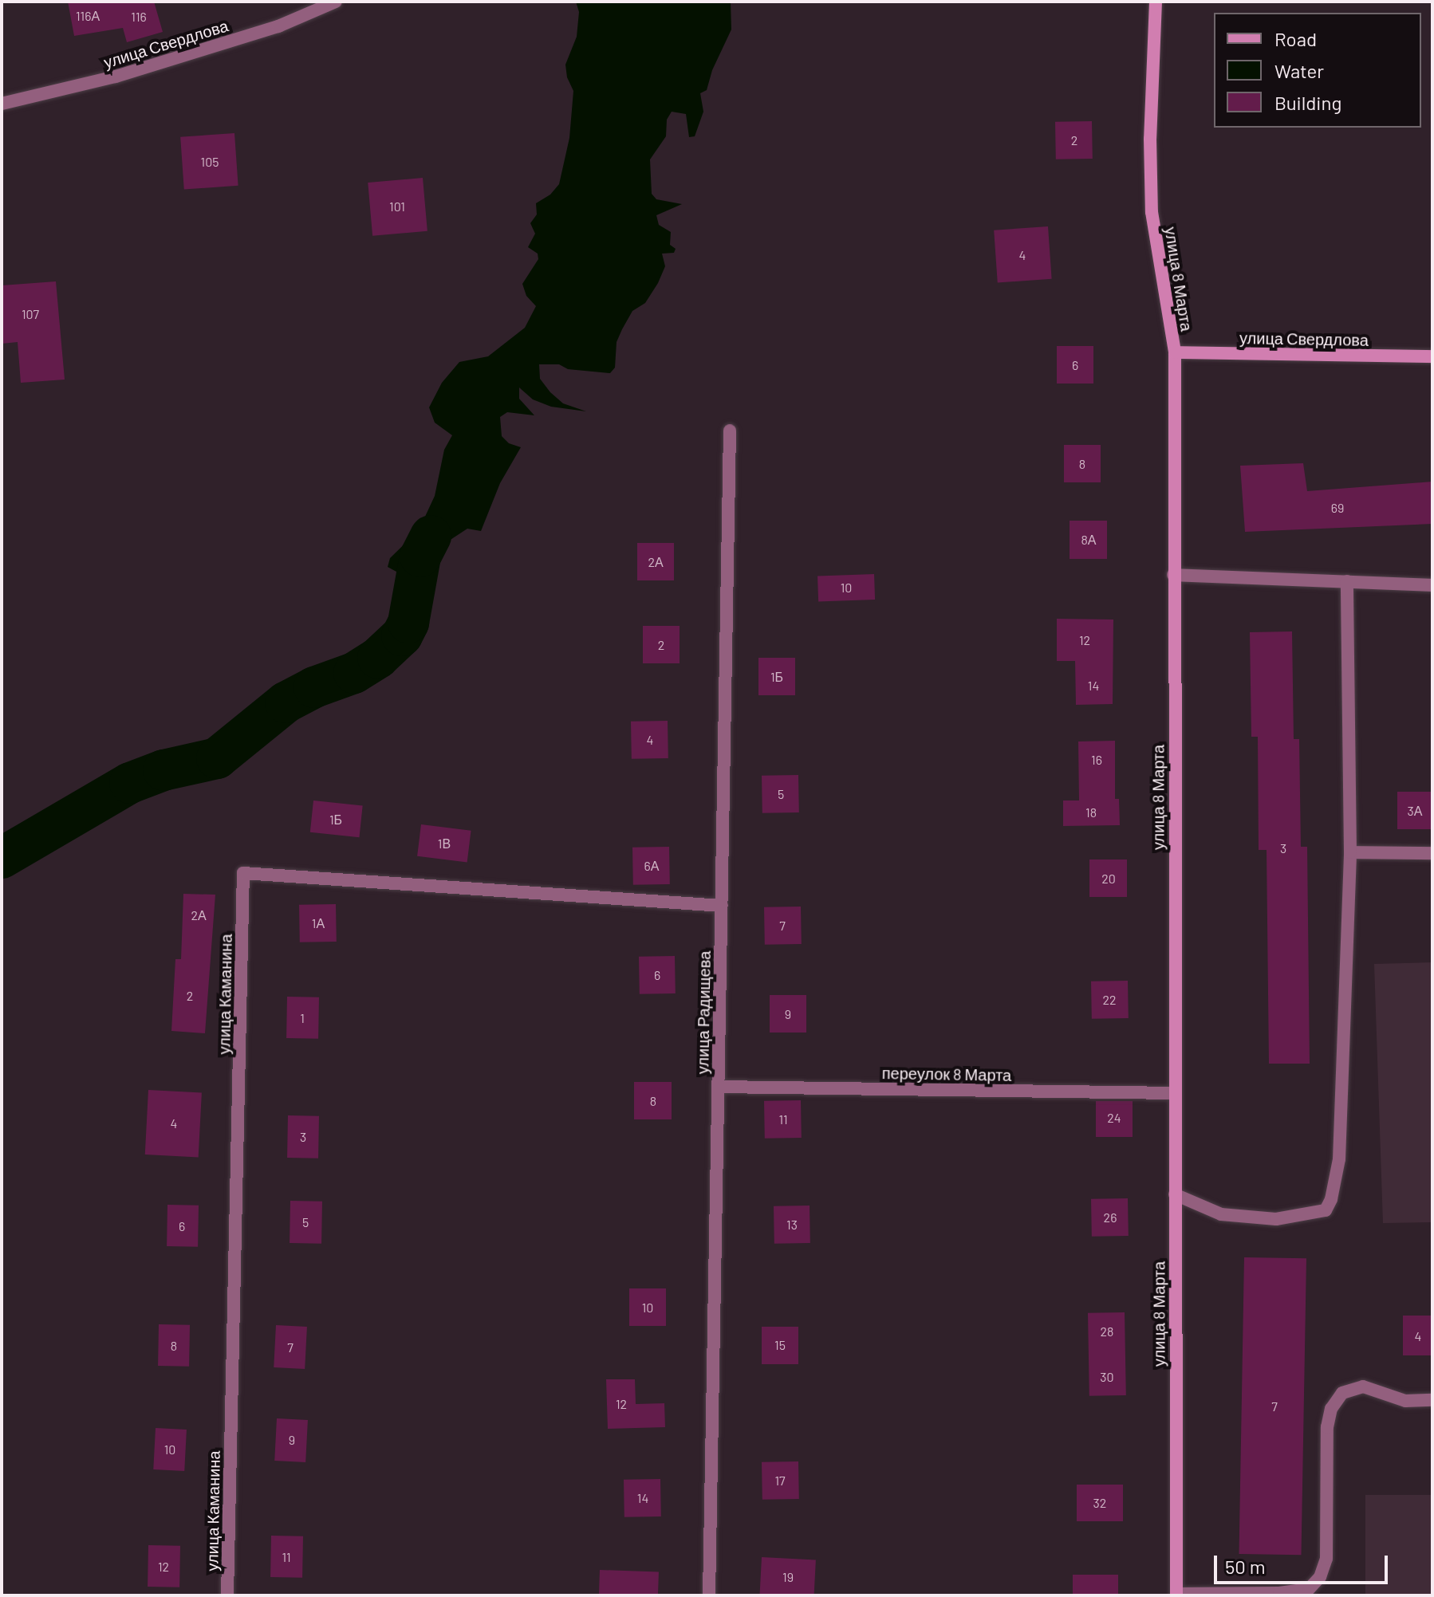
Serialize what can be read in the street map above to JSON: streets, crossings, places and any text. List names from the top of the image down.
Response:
{
  "streets": {
    "street": [
      "улица Свердлова",
      "улица 8 Марта",
      "улица Каманина",
      "улица Радищева",
      "переулок 8 Марта"
    ]
  },
  "crossings": [
    ["улица Свердлова", "улица 8 Марта"],
    ["улица 8 Марта", "переулок 8 Марта"],
    ["улица Каманина", "улица Радищева"],
    ["улица Радищева", "переулок 8 Марта"]
  ],
  "house_numbers": [
    "116А",
    "116",
    "2",
    "105",
    "101",
    "4",
    "107",
    "6",
    "8",
    "69",
    "8А",
    "2А",
    "10",
    "12",
    "2",
    "1Б",
    "14",
    "4",
    "16",
    "5",
    "3А",
    "18",
    "1Б",
    "1В",
    "3",
    "6А",
    "20",
    "2А",
    "1А",
    "7",
    "6",
    "2",
    "22",
    "9",
    "1",
    "8",
    "24",
    "11",
    "4",
    "3",
    "26",
    "5",
    "13",
    "6",
    "10",
    "28",
    "4",
    "15",
    "8",
    "7",
    "30",
    "12",
    "7",
    "9",
    "10",
    "17",
    "14",
    "32",
    "11",
    "12",
    "19"
  ],
  "legend": ["Road", "Water", "Building"],
  "scale_bar": "50 m"
}
